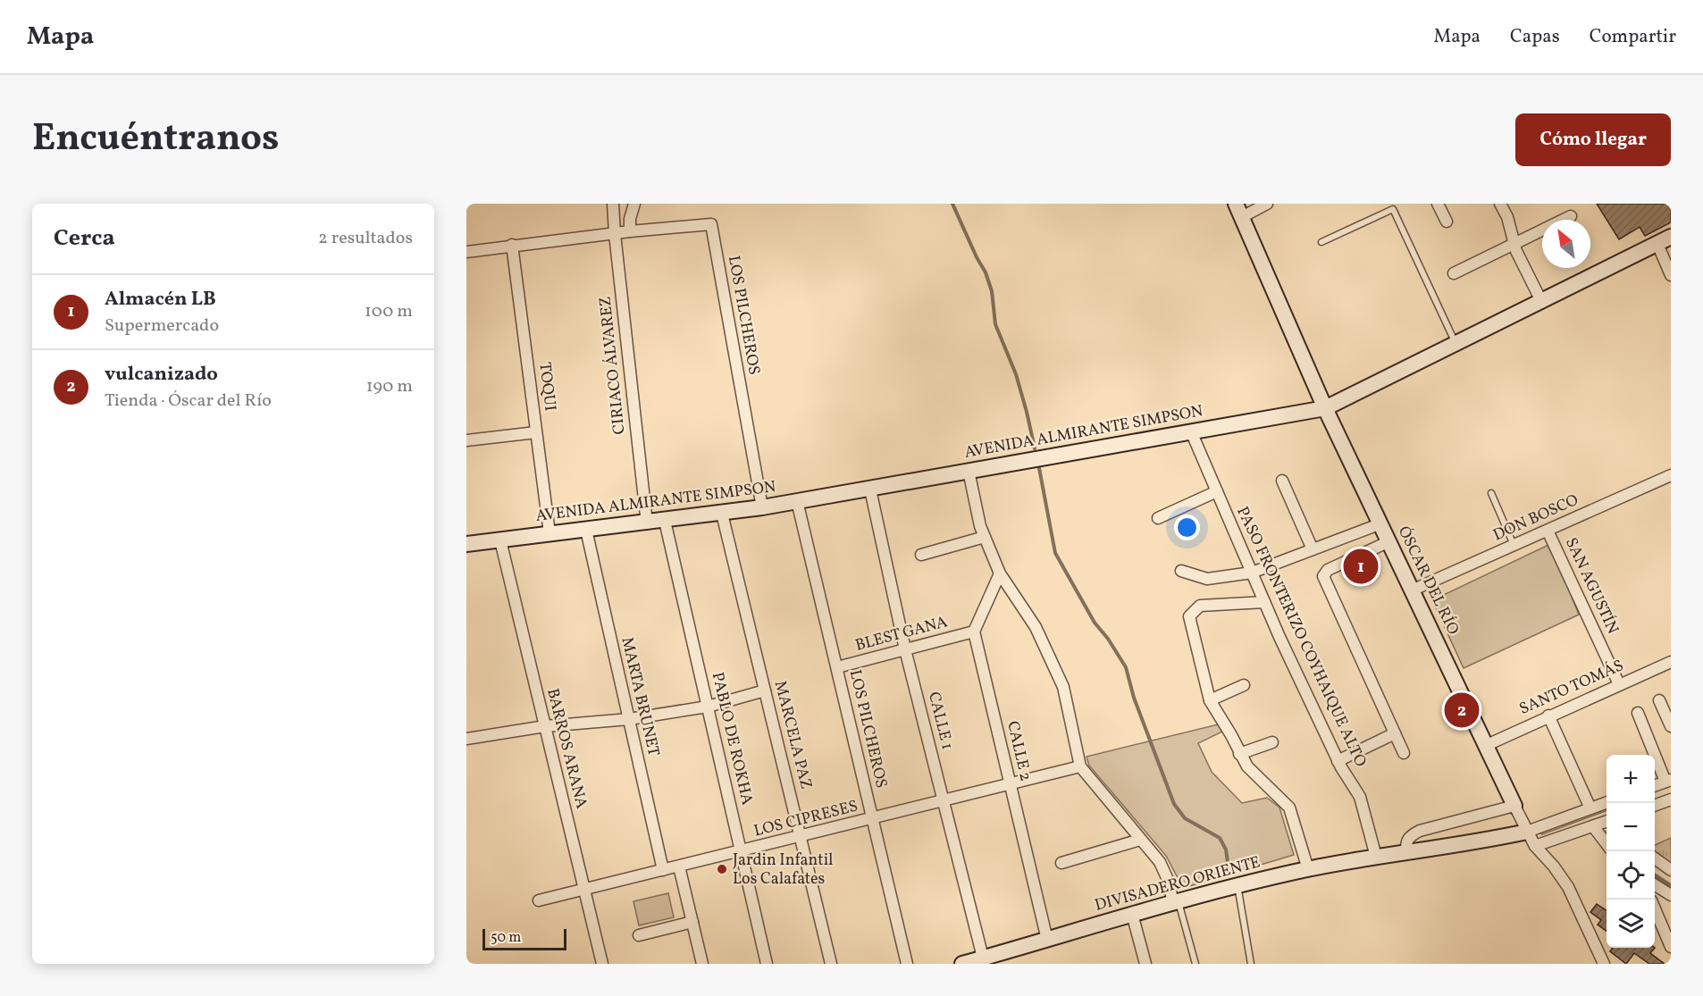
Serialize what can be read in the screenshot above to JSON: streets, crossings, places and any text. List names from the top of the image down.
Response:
{
  "streets": {
    "street": [
      "LOS PILCHEROS",
      "CIRIACO ÁLVAREZ",
      "TOQUI",
      "AVENIDA ALMIRANTE SIMPSON",
      "DON BOSCO",
      "ÓSCAR DEL RÍO",
      "SAN AGUSTÍN",
      "BLEST GANA",
      "PASO FRONTERIZO COYHAIQUE ALTO",
      "SANTO TOMÁS",
      "MARTA BRUNET",
      "CALLE 1",
      "MARCELA PAZ",
      "PABLO DE ROKHA",
      "BARROS ARANA",
      "CALLE 2",
      "LOS CIPRESES",
      "DIVISADERO ORIENTE"
    ]
  },
  "crossings": [
    ["LOS PILCHEROS", "AVENIDA ALMIRANTE SIMPSON"],
    ["LOS PILCHEROS", "BLEST GANA"],
    ["LOS PILCHEROS", "LOS CIPRESES"],
    ["CIRIACO ÁLVAREZ", "AVENIDA ALMIRANTE SIMPSON"],
    ["TOQUI", "AVENIDA ALMIRANTE SIMPSON"],
    ["AVENIDA ALMIRANTE SIMPSON", "ÓSCAR DEL RÍO"],
    ["AVENIDA ALMIRANTE SIMPSON", "PASO FRONTERIZO COYHAIQUE ALTO"],
    ["AVENIDA ALMIRANTE SIMPSON", "MARTA BRUNET"],
    ["AVENIDA ALMIRANTE SIMPSON", "CALLE 1"],
    ["AVENIDA ALMIRANTE SIMPSON", "MARCELA PAZ"],
    ["AVENIDA ALMIRANTE SIMPSON", "PABLO DE ROKHA"],
    ["AVENIDA ALMIRANTE SIMPSON", "BARROS ARANA"],
    ["DON BOSCO", "ÓSCAR DEL RÍO"],
    ["DON BOSCO", "SAN AGUSTÍN"],
    ["ÓSCAR DEL RÍO", "SANTO TOMÁS"],
    ["ÓSCAR DEL RÍO", "DIVISADERO ORIENTE"],
    ["SAN AGUSTÍN", "SANTO TOMÁS"],
    ["BLEST GANA", "CALLE 1"],
    ["BLEST GANA", "CALLE 2"],
    ["PASO FRONTERIZO COYHAIQUE ALTO", "DIVISADERO ORIENTE"],
    ["MARTA BRUNET", "LOS CIPRESES"],
    ["CALLE 1", "LOS CIPRESES"],
    ["CALLE 1", "DIVISADERO ORIENTE"],
    ["MARCELA PAZ", "LOS CIPRESES"],
    ["PABLO DE ROKHA", "LOS CIPRESES"],
    ["BARROS ARANA", "LOS CIPRESES"],
    ["CALLE 2", "LOS CIPRESES"],
    ["CALLE 2", "DIVISADERO ORIENTE"]
  ],
  "places": ["Jardin Infantil Los Calafates"],
  "scale_bar": "50 m",
  "north": "top left",
  "page": {
    "header": "Mapa",
    "nav": ["Mapa", "Capas", "Compartir"],
    "title": "Encuéntranos",
    "buttons": "Cómo llegar",
    "heading": ["Cerca", "2 resultados"],
    "list": [
      {
        "mark": "1",
        "name": "Almacén LB",
        "note": "Supermercado",
        "value": "100 m"
      },
      {
        "mark": "2",
        "name": "vulcanizado",
        "note": "Tienda · Óscar del Río",
        "value": "190 m"
      }
    ],
    "pins": ["1", "2"],
    "map_buttons": ["+", "−"],
    "scale": "50 m"
  }
}
